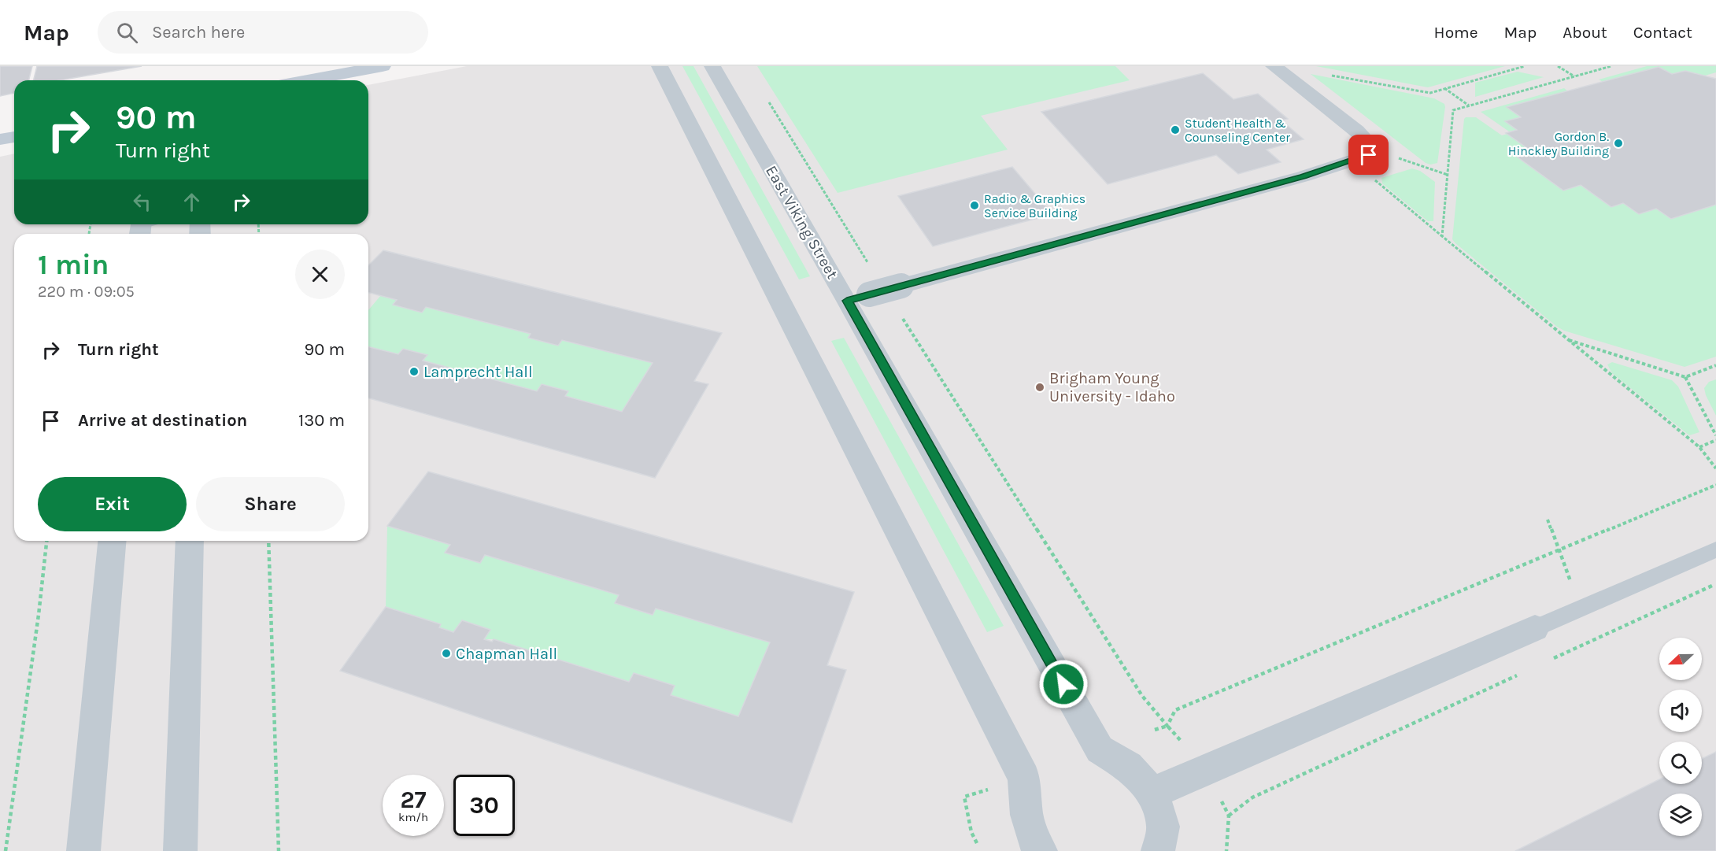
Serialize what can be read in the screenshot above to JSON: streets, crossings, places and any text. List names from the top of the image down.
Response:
{
  "streets": {
    "street": ["East Viking Street"]
  },
  "places": [
    "Student Health & Counseling Center",
    "Gordon B. Hinckley Building",
    "Radio & Graphics Service Building",
    "Lamprecht Hall",
    "Brigham Young University - Idaho",
    "Chapman Hall"
  ],
  "north": "left",
  "page": {
    "header": "Map",
    "search": "Search here",
    "nav": [
      "Home",
      "Map",
      "About",
      "Contact"
    ],
    "turn": ["90 m", "Turn right"],
    "heading": ["1 min", "220 m · 09:05"],
    "list": [
      {
        "name": "Turn right",
        "value": "90 m"
      },
      {
        "name": "Arrive at destination",
        "value": "130 m"
      }
    ],
    "buttons": ["Exit", "Share"],
    "speed": "27 km/h",
    "limit": "30"
  }
}
